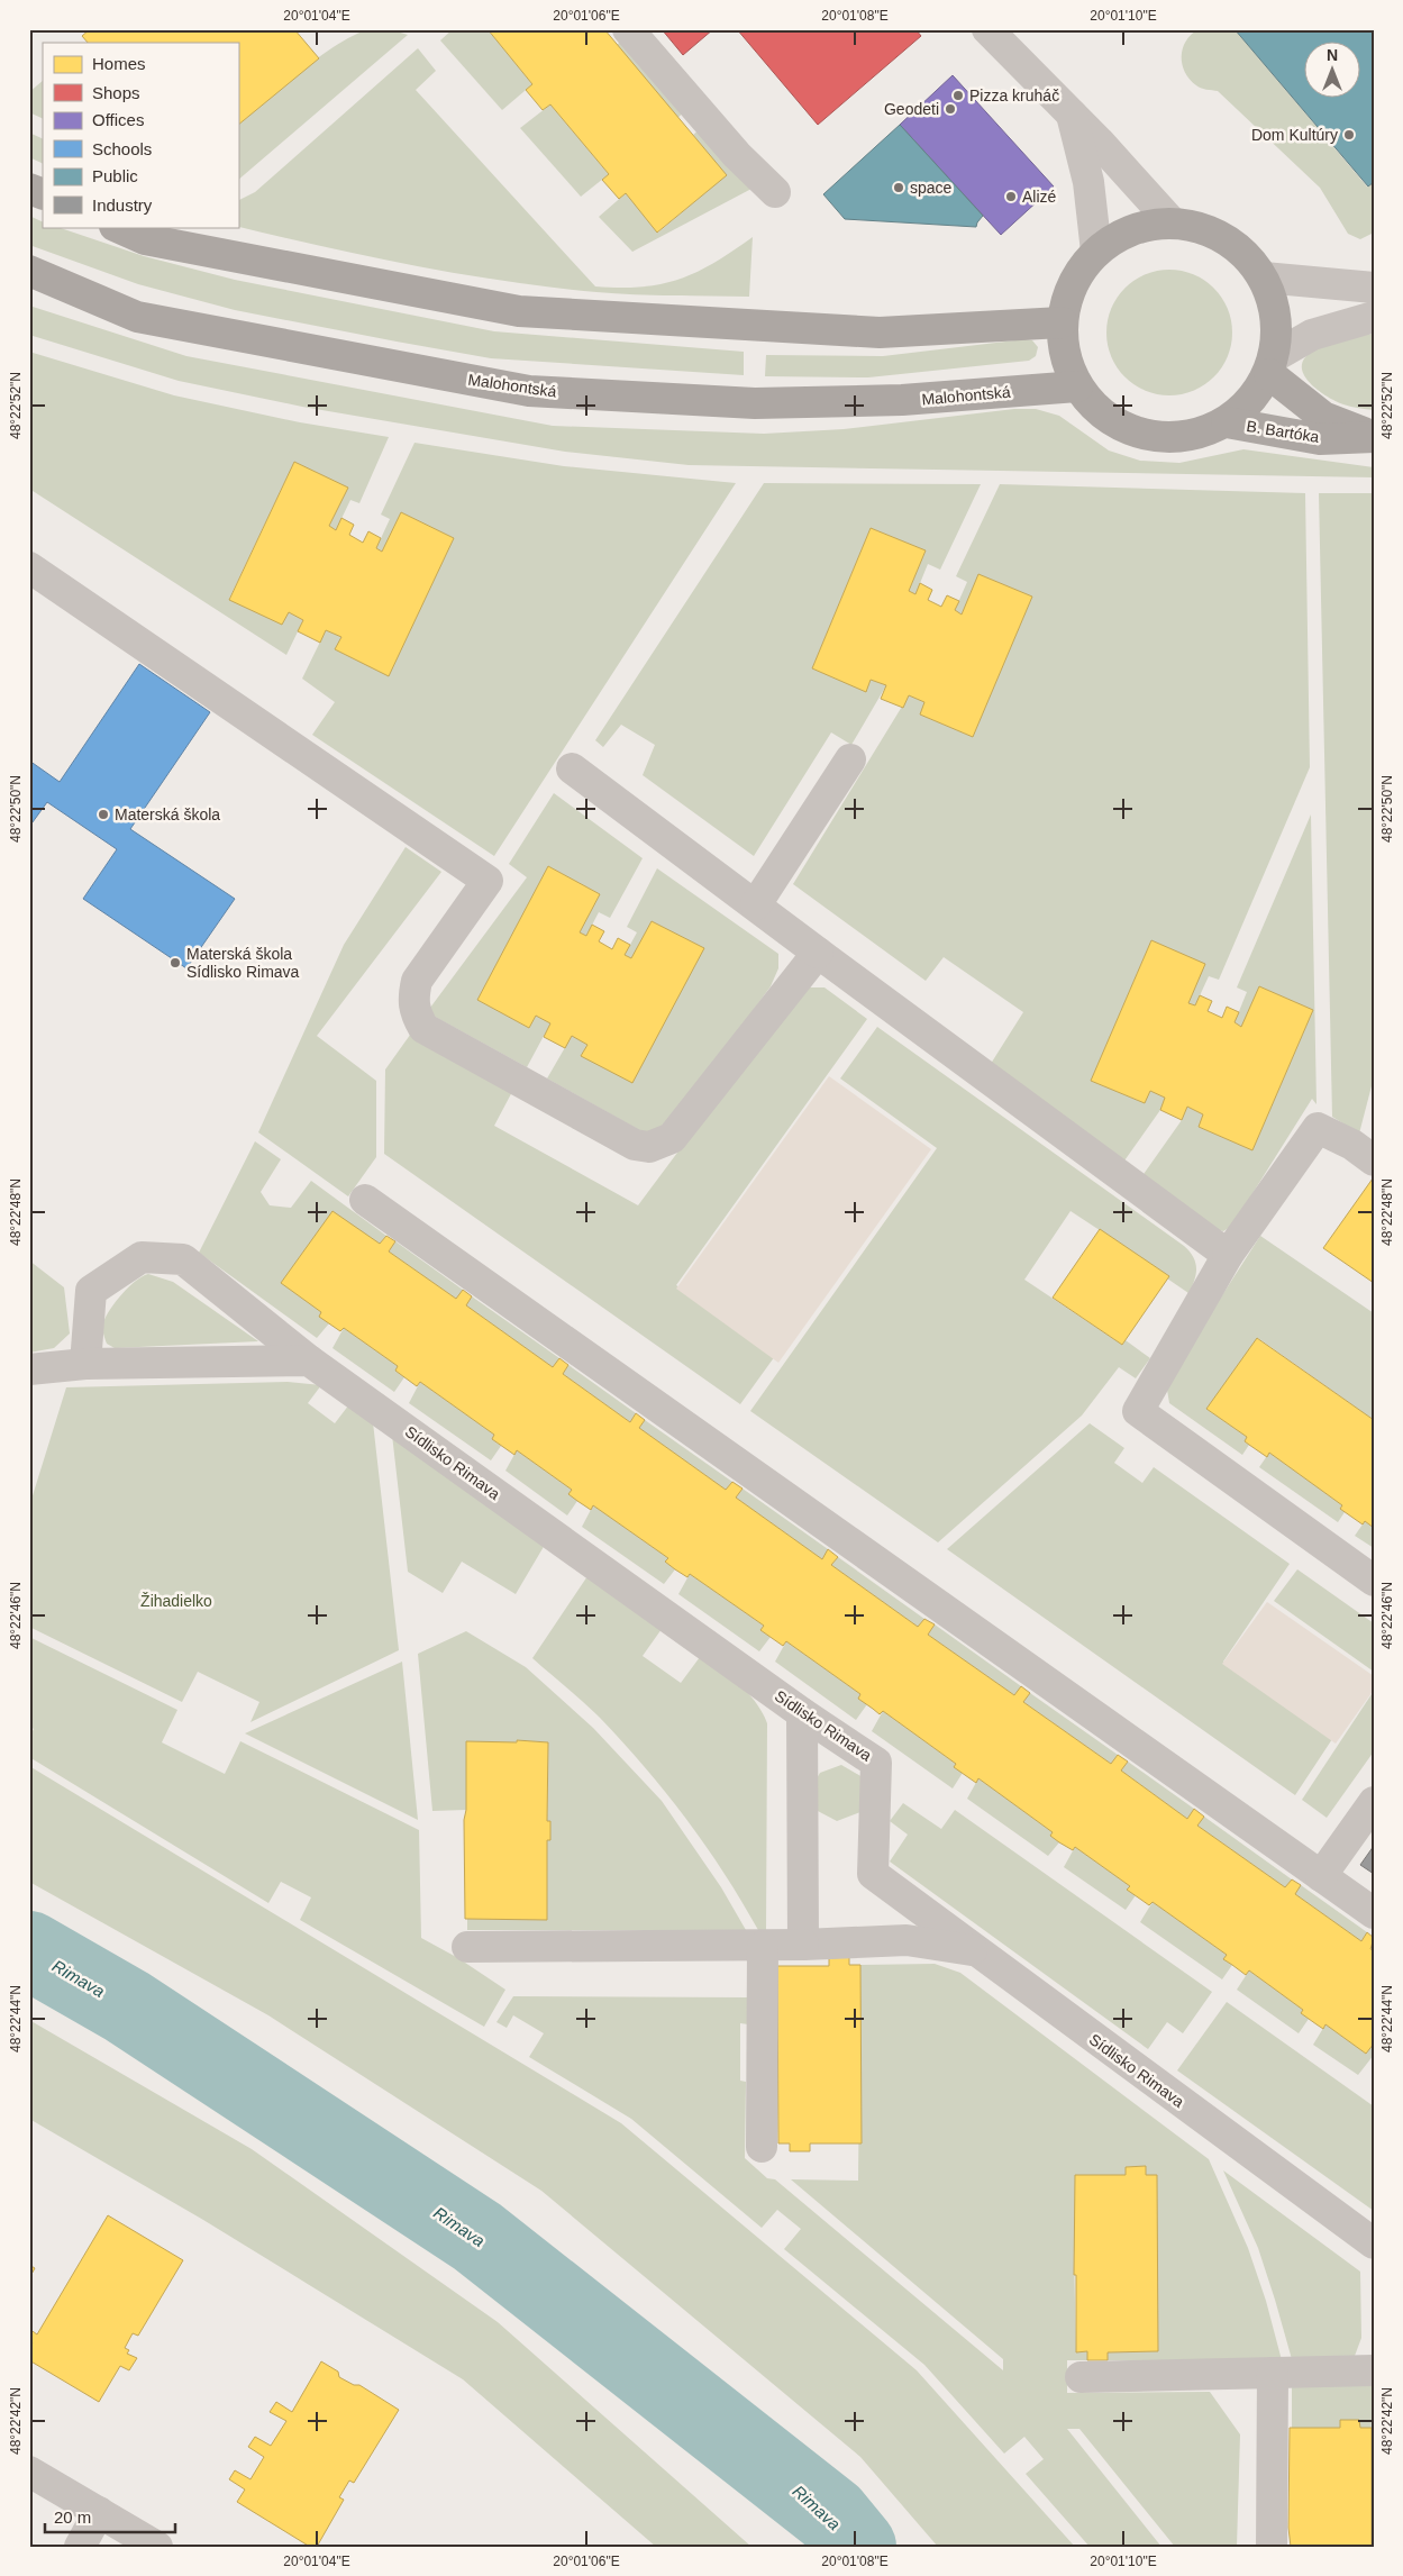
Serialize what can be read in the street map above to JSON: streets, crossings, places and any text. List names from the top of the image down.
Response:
{
  "streets": {
    "main road": ["Malohontská", "B. Bartóka"],
    "street": ["Sídlisko Rimava"]
  },
  "water": ["Rimava"],
  "parks": ["Žihadielko"],
  "places": [
    "Pizza kruháč",
    "Geodeti",
    "Dom Kultúry",
    "space",
    "Alizé",
    "Materská škola",
    "Materská škola Sídlisko Rimava"
  ],
  "legend": [
    "Homes",
    "Shops",
    "Offices",
    "Schools",
    "Public",
    "Industry"
  ],
  "scale_bar": "20 m",
  "north": "top",
  "coordinates": [
    "20°01'04\"E",
    "20°01'06\"E",
    "20°01'08\"E",
    "20°01'10\"E",
    "48°22'52\"N",
    "48°22'50\"N",
    "48°22'48\"N",
    "48°22'46\"N",
    "48°22'44\"N",
    "48°22'42\"N"
  ]
}
